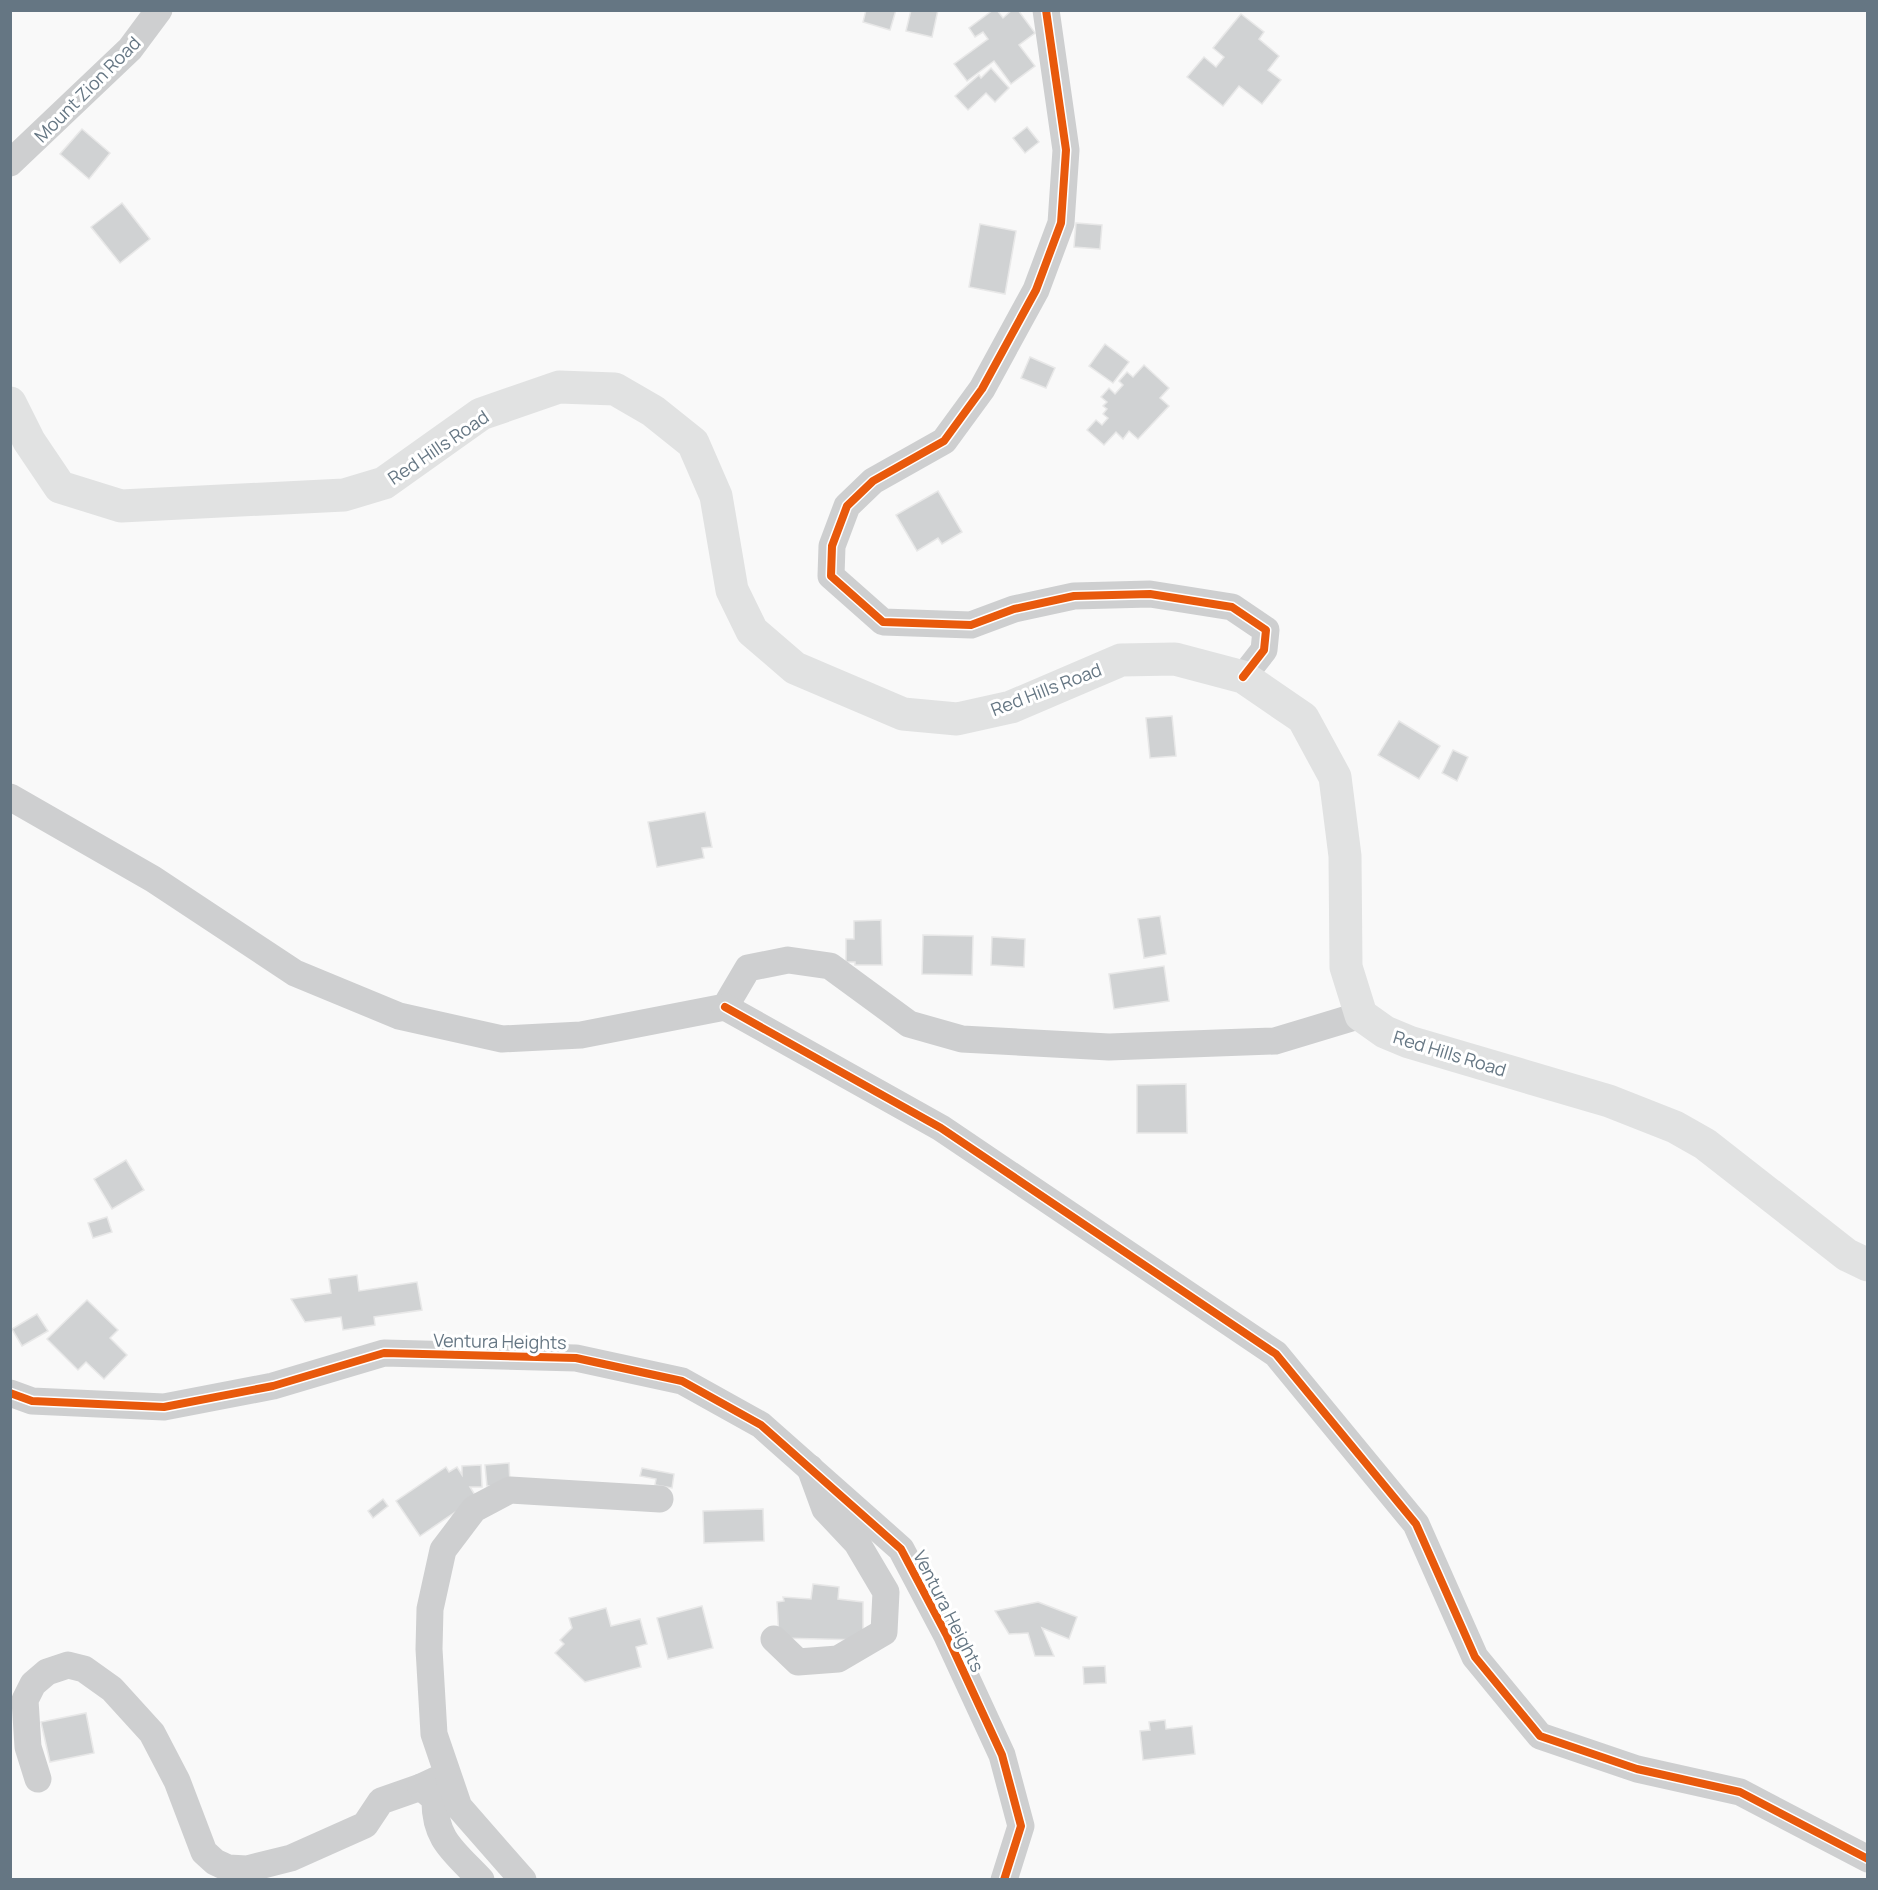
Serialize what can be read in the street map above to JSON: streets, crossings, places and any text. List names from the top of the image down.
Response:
{
  "streets": {
    "main road": ["Red Hills Road"],
    "street": ["Mount Zion Road", "Ventura Heights"]
  }
}
